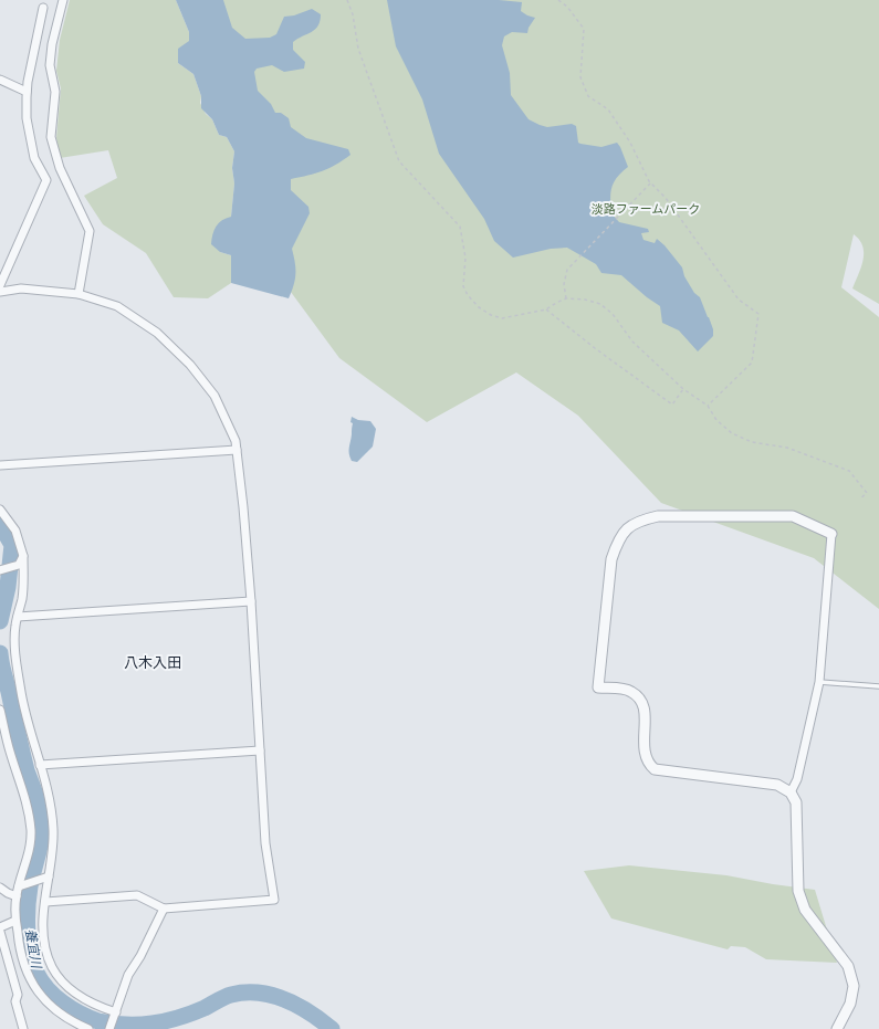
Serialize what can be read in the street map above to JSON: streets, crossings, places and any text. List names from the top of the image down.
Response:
{
  "districts": ["八木入田"],
  "water": ["養宜川"],
  "parks": ["淡路ファームパーク"]
}
